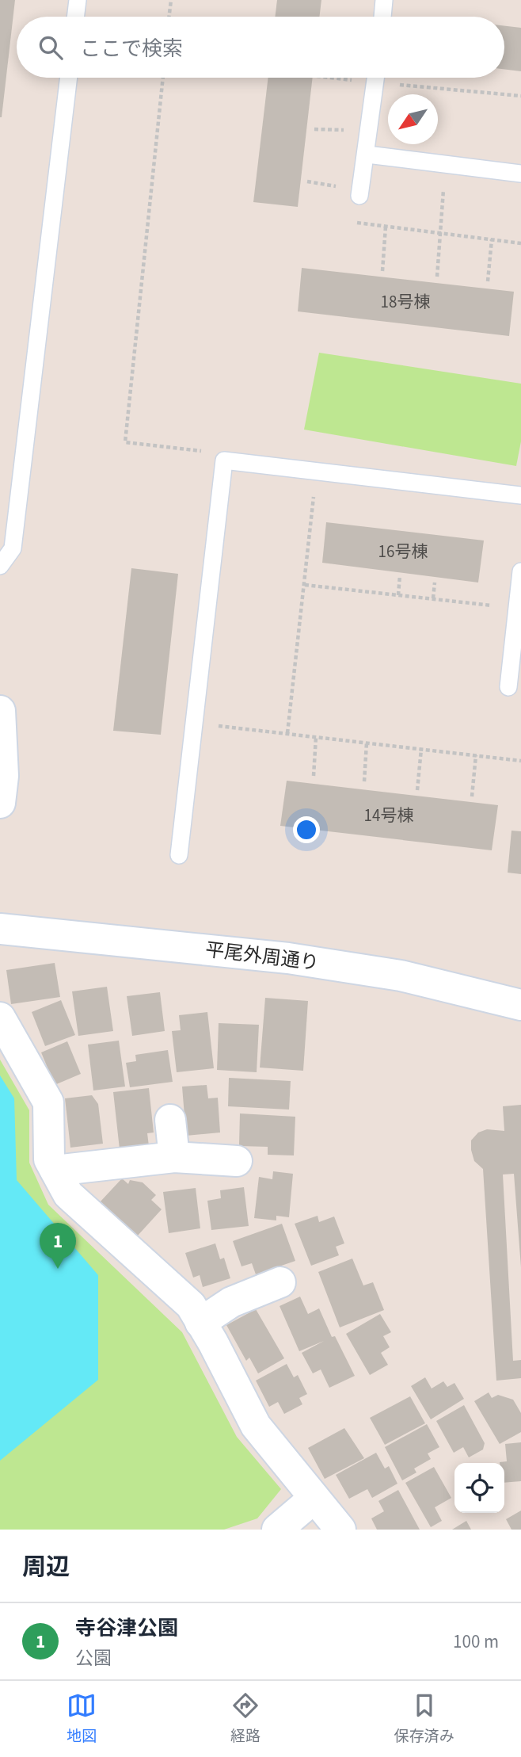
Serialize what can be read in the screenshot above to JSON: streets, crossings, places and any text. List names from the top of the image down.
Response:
{
  "streets": {
    "street": ["平尾外周通り"]
  },
  "house_numbers": ["18号棟", "16号棟", "14号棟"],
  "north": "bottom left",
  "page": {
    "search": "ここで検索",
    "pins": "1",
    "heading": "周辺",
    "list": [
      {
        "mark": "1",
        "name": "寺谷津公園",
        "note": "公園",
        "value": "100 m"
      }
    ],
    "nav": ["地図", "経路", "保存済み"]
  }
}
